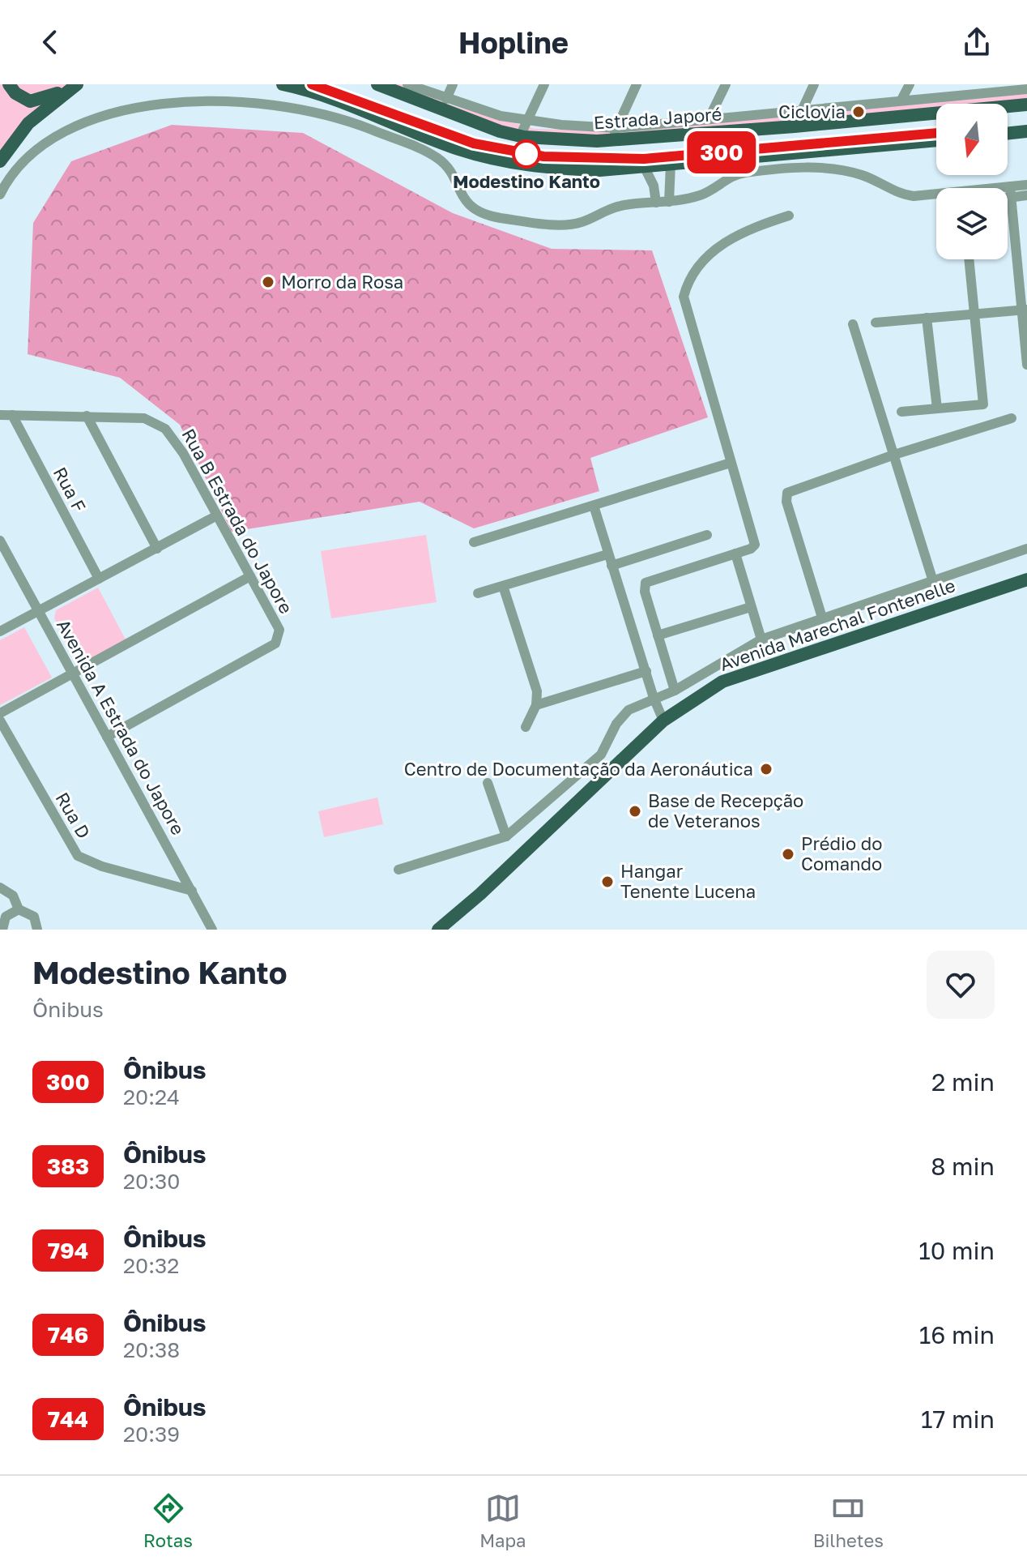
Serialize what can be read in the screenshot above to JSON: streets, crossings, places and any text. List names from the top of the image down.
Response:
{
  "streets": {
    "main road": ["Estrada Japoré", "Avenida Marechal Fontenelle"],
    "street": [
      "Rua F",
      "Rua B Estrada do Japore",
      "Avenida A Estrada do Japore",
      "Rua D"
    ]
  },
  "crossings": [
    ["Rua F", "Rua B Estrada do Japore"],
    ["Rua B Estrada do Japore", "Avenida A Estrada do Japore"],
    ["Avenida A Estrada do Japore", "Rua D"]
  ],
  "places": [
    "Ciclovia",
    "Modestino Kanto",
    "Morro da Rosa",
    "Centro de Documentação da Aeronáutica",
    "Base de Recepção de Veteranos",
    "Prédio do Comando",
    "Hangar Tenente Lucena"
  ],
  "lines": ["bus line 300"],
  "north": "bottom",
  "page": {
    "header": "Hopline",
    "on_map": "300",
    "heading": ["Modestino Kanto", "Ônibus"],
    "list": [
      {
        "mark": "300",
        "name": "Ônibus",
        "note": "20:24",
        "value": "2 min"
      },
      {
        "mark": "383",
        "name": "Ônibus",
        "note": "20:30",
        "value": "8 min"
      },
      {
        "mark": "794",
        "name": "Ônibus",
        "note": "20:32",
        "value": "10 min"
      },
      {
        "mark": "746",
        "name": "Ônibus",
        "note": "20:38",
        "value": "16 min"
      },
      {
        "mark": "744",
        "name": "Ônibus",
        "note": "20:39",
        "value": "17 min"
      }
    ],
    "tabs": ["Rotas", "Mapa", "Bilhetes"]
  }
}
